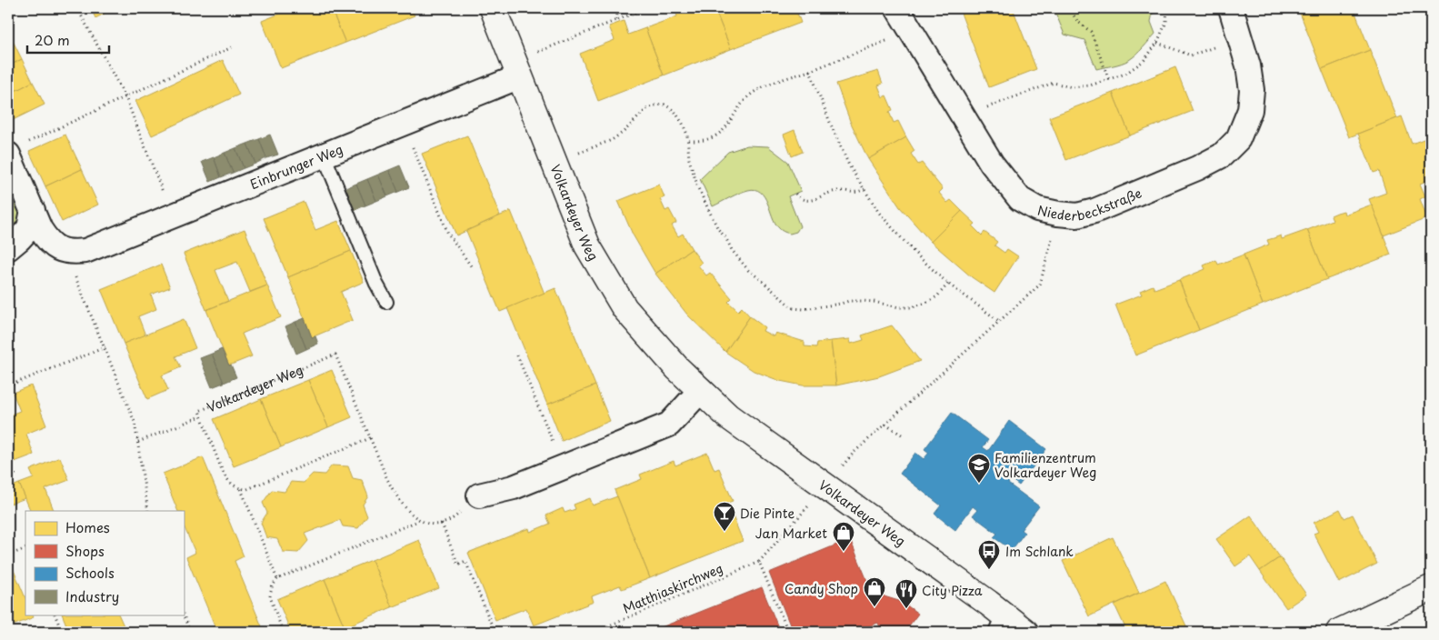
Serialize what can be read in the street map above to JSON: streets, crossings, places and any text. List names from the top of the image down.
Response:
{
  "streets": {
    "street": ["Einbrunger Weg", "Niederbeckstraße", "Volkardeyer Weg"],
    "path": ["Matthiaskirchweg"]
  },
  "crossings": [
    ["Einbrunger Weg", "Volkardeyer Weg"],
    ["Niederbeckstraße", "Matthiaskirchweg"],
    ["Volkardeyer Weg", "Matthiaskirchweg"]
  ],
  "places": {
    "school or university": ["Familienzentrum Volkardeyer Weg"],
    "bar": ["Die Pinte"],
    "shop": ["Jan Market", "Candy Shop"],
    "bus stop": ["Im Schlank"],
    "restaurant": ["City Pizza"]
  },
  "legend": [
    "Homes",
    "Shops",
    "Schools",
    "Industry"
  ],
  "scale_bar": "20 m"
}
